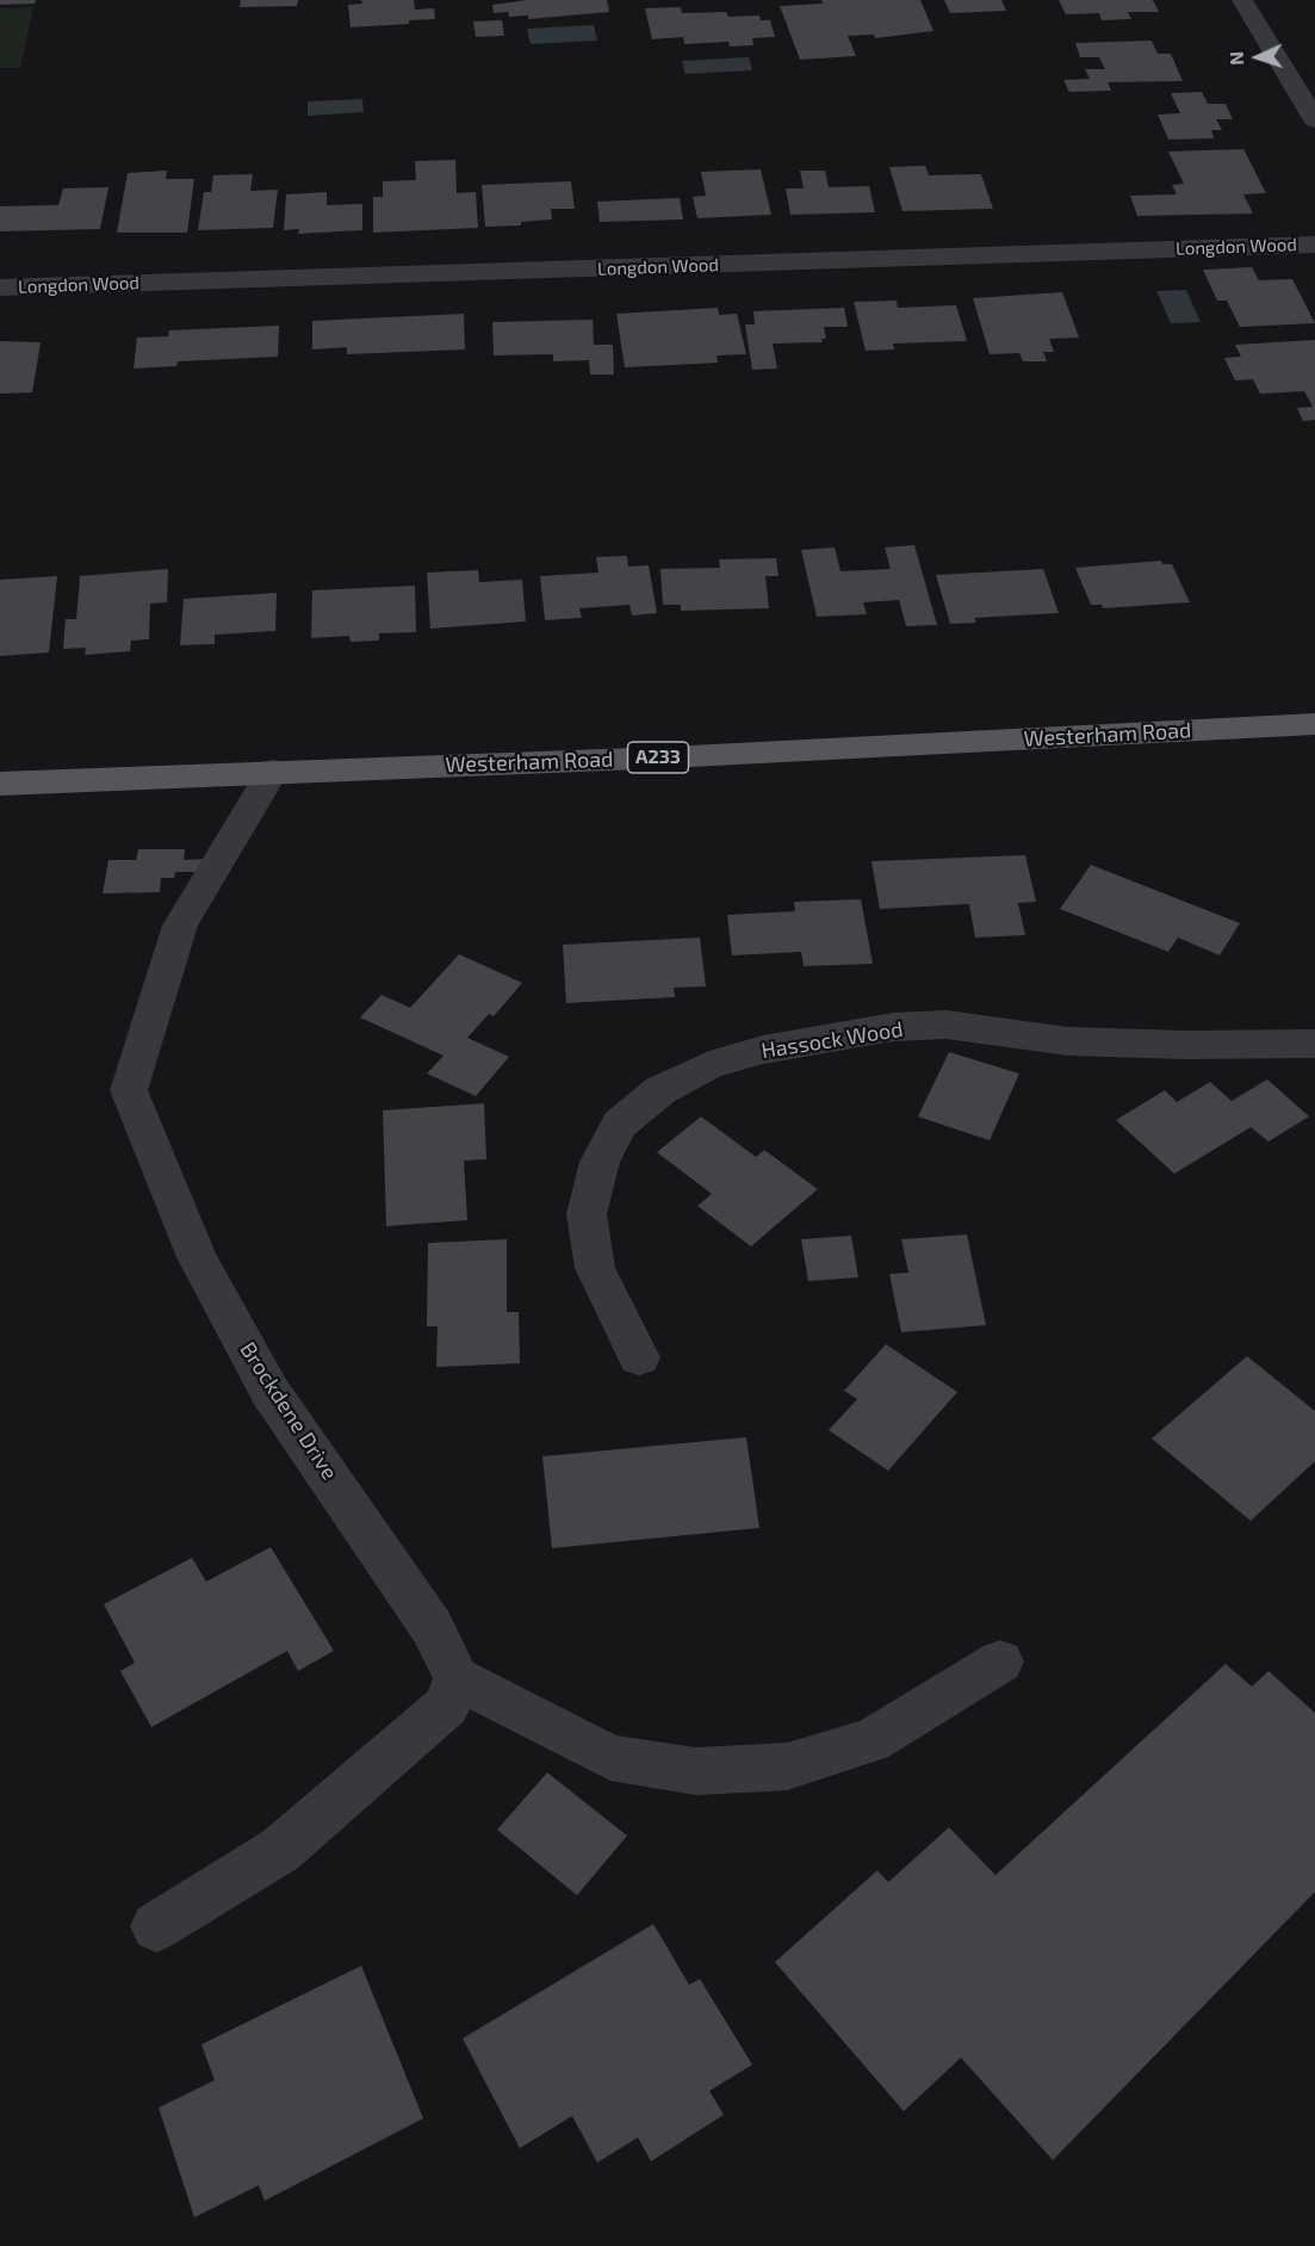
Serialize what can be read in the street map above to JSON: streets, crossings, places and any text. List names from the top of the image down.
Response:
{
  "streets": {
    "main road": ["Westerham Road", "A233"],
    "street": ["Longdon Wood", "Hassock Wood", "Brockdene Drive"]
  },
  "crossings": [
    ["Westerham Road", "Brockdene Drive"]
  ],
  "north": "left"
}
